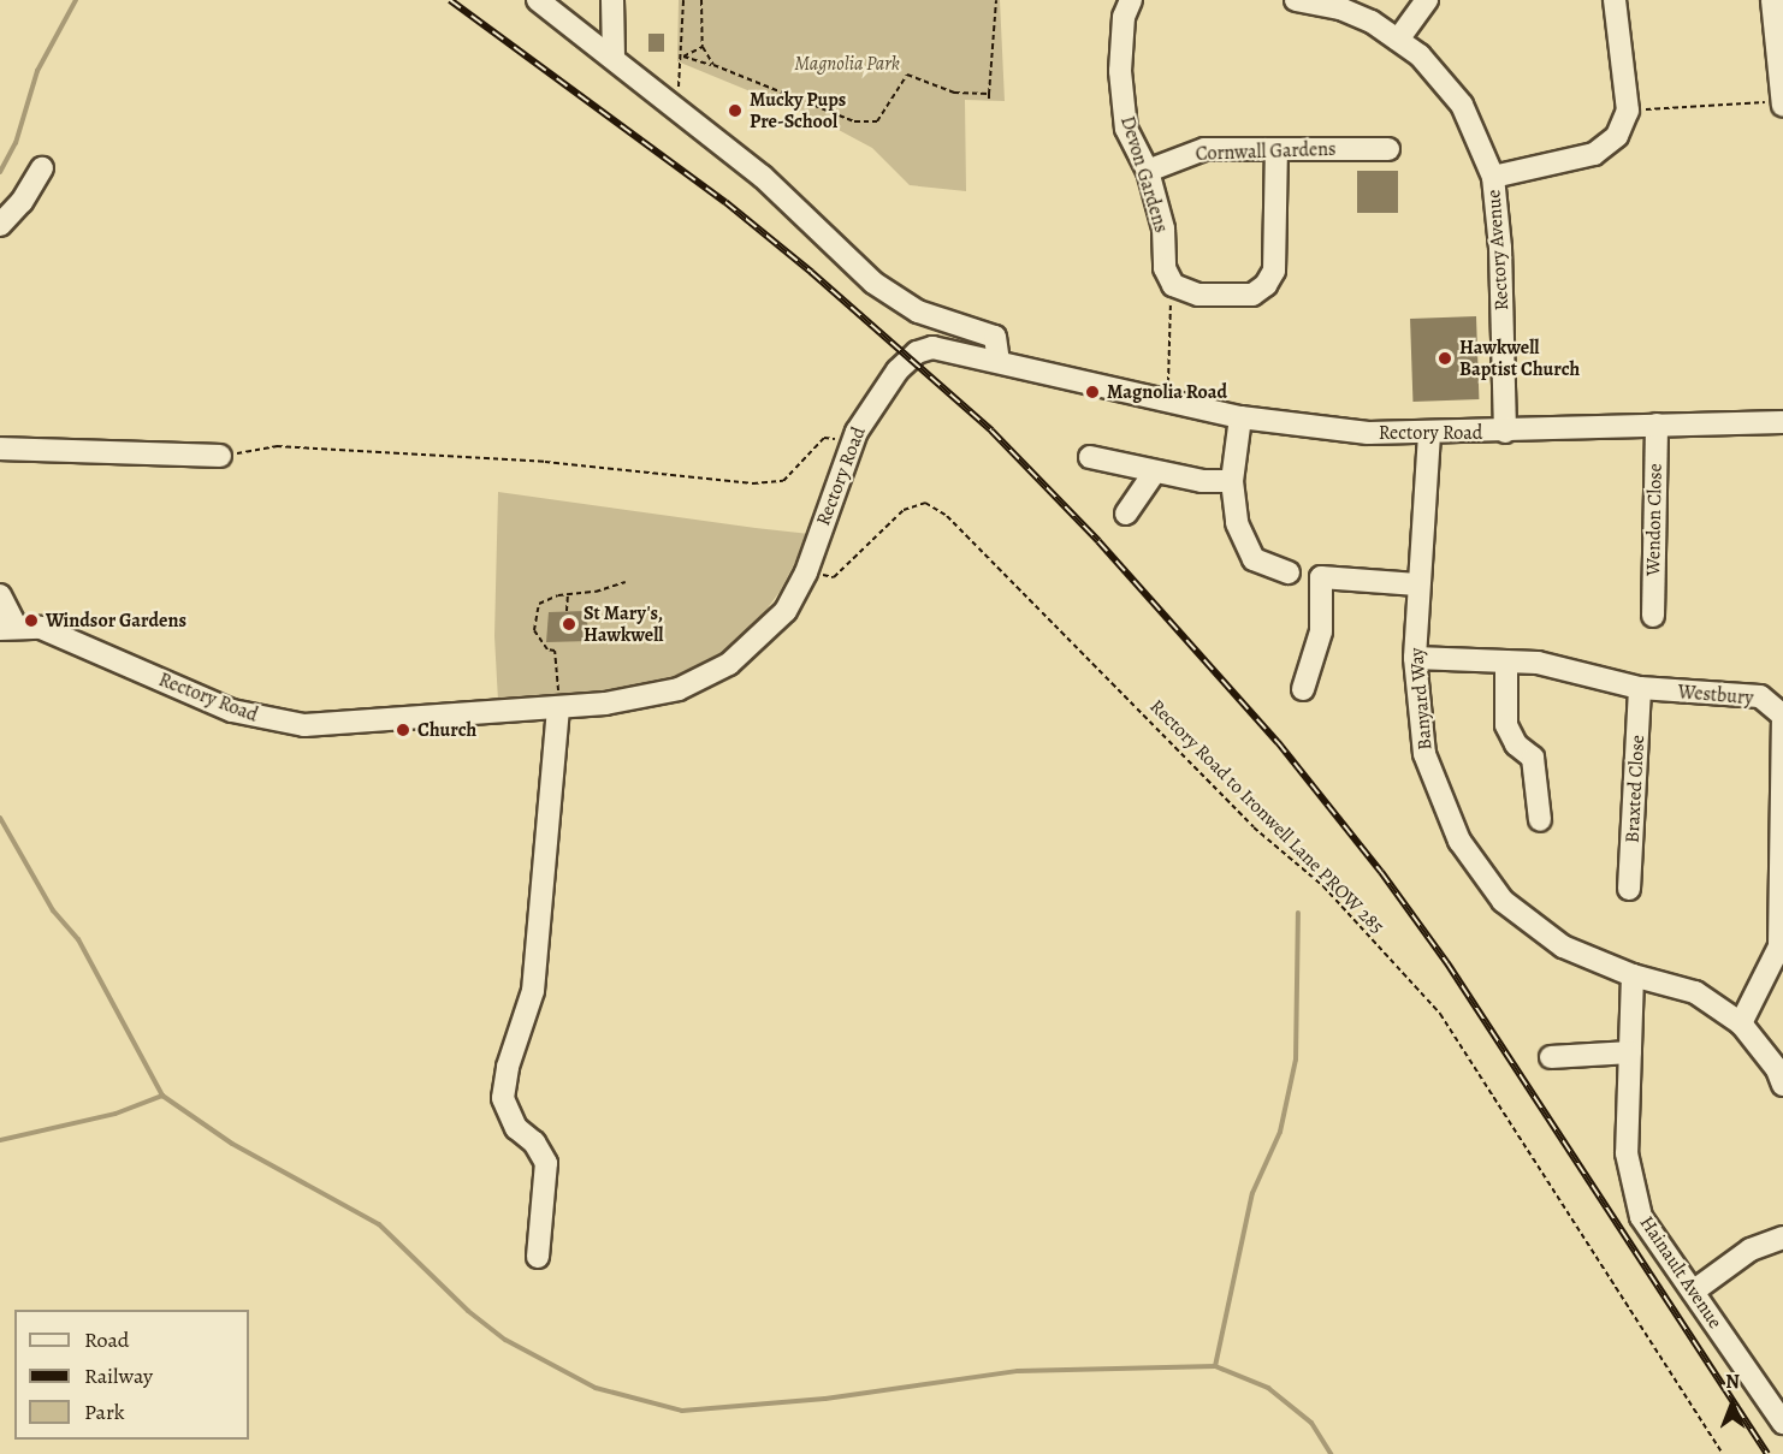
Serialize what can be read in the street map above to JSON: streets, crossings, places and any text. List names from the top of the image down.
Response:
{
  "streets": {
    "street": [
      "Cornwall Gardens",
      "Devon Gardens",
      "Rectory Avenue",
      "Rectory Road",
      "Wendon Close",
      "Westbury",
      "Banyard Way",
      "Braxted Close",
      "Hainault Avenue"
    ],
    "path": ["Rectory Road to Ironwell Lane PROW 285"]
  },
  "crossings": [
    ["Cornwall Gardens", "Devon Gardens"],
    ["Rectory Avenue", "Rectory Road"],
    ["Rectory Road", "Wendon Close"],
    ["Rectory Road", "Banyard Way"],
    ["Rectory Road", "Rectory Road to Ironwell Lane PROW 285"],
    ["Westbury", "Banyard Way"],
    ["Westbury", "Braxted Close"],
    ["Banyard Way", "Hainault Avenue"]
  ],
  "parks": ["Magnolia Park"],
  "places": [
    "Mucky Pups Pre-School",
    "Hawkwell Baptist Church",
    "Magnolia Road",
    "Windsor Gardens",
    "St Mary's, Hawkwell",
    "Church"
  ],
  "legend": ["Road", "Railway", "Park"],
  "north": "top"
}
